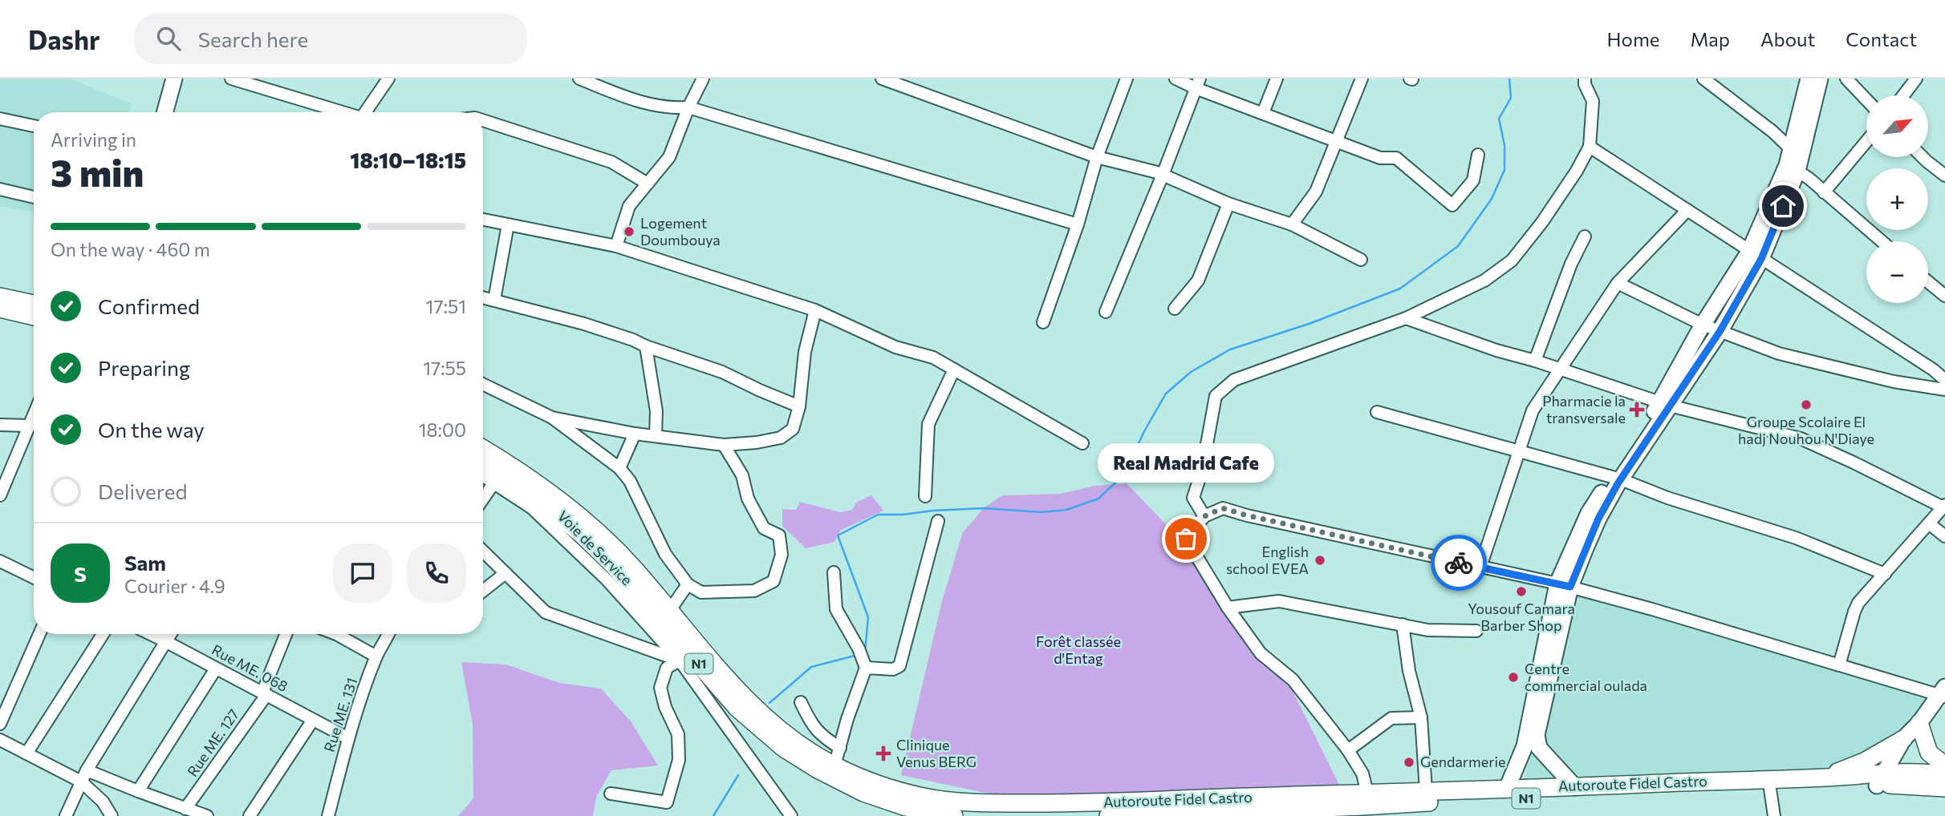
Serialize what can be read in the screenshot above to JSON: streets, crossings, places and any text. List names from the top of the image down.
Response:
{
  "streets": {
    "highway": ["N1", "Autoroute Fidel Castro"],
    "street": [
      "Voie de Service",
      "Rue ME. 068",
      "Rue ME. 131",
      "Rue ME. 127"
    ]
  },
  "crossings": [
    ["Voie de Service", "N1"],
    ["Rue ME. 068", "Rue ME. 131"],
    ["Rue ME. 068", "Rue ME. 127"]
  ],
  "parks": ["Forêt classée d'Entag"],
  "places": {
    "other": [
      "Logement Doumbouya",
      "Groupe Scolaire El hadj Nouhou N'Diaye",
      "Real Madrid Cafe",
      "English school EVEA",
      "Yousouf Camara Barber Shop",
      "Centre commercial oulada",
      "Gendarmerie"
    ],
    "health": ["Pharmacie la transversale", "Clinique Venus BERG"]
  },
  "north": "top right",
  "page": {
    "header": "Dashr",
    "search": "Search here",
    "nav": [
      "Home",
      "Map",
      "About",
      "Contact"
    ],
    "map_buttons": ["+", "−"],
    "heading": ["3 min", "Arriving in", "18:10–18:15"],
    "panel": ["Sam", "Courier · 4.9"],
    "bar": "On the way · 460 m",
    "list": [
      ["Confirmed", "17:51"],
      ["Preparing", "17:55"],
      ["On the way", "18:00"],
      "Delivered"
    ],
    "bubble": "Real Madrid Cafe",
    "round": "S"
  }
}
